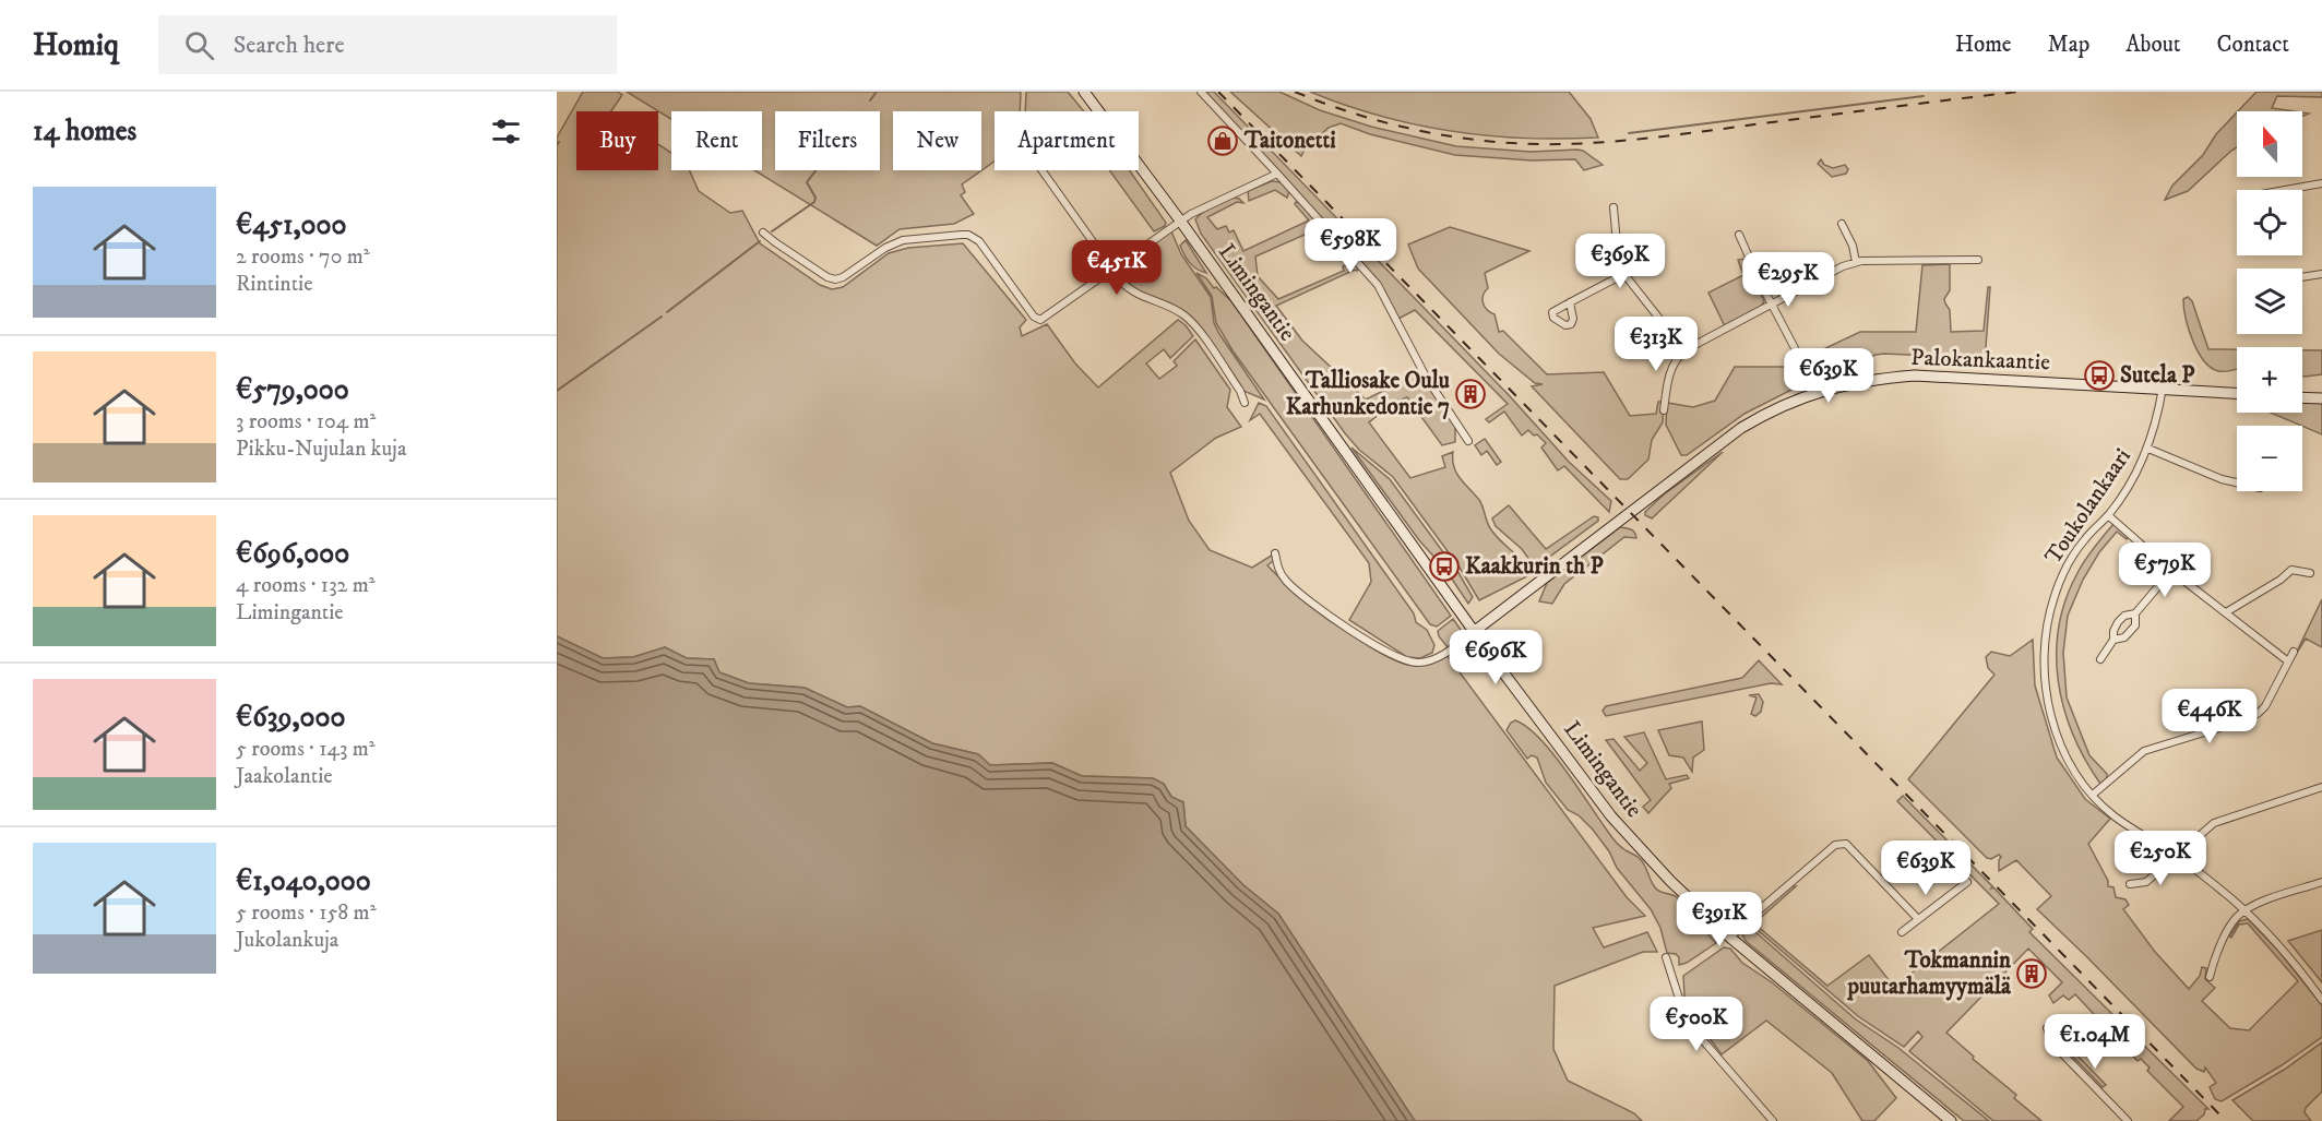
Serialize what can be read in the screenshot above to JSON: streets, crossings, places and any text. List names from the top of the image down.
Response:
{
  "streets": {
    "main road": ["Limingantie", "Palokankaantie"],
    "street": ["Toukolankaari"]
  },
  "crossings": [
    ["Limingantie", "Palokankaantie"],
    ["Palokankaantie", "Toukolankaari"]
  ],
  "places": {
    "shop": ["Taitonetti"],
    "bus stop": ["Sutela P", "Kaakkurin th P"],
    "building": ["Talliosake Oulu Karhunkedontie 7", "Tokmannin puutarhamyymälä"]
  },
  "north": "top",
  "page": {
    "header": "Homiq",
    "search": "Search here",
    "nav": [
      "Home",
      "Map",
      "About",
      "Contact"
    ],
    "heading": "14 homes",
    "map_buttons": ["+", "−"],
    "chip": [
      "Buy",
      "Rent",
      "Filters",
      "New",
      "Apartment"
    ],
    "list": [
      {
        "name": "€451,000",
        "note": "2 rooms · 70 m² · Rintintie"
      },
      {
        "name": "€579,000",
        "note": "3 rooms · 104 m² · Pikku-Nujulan kuja"
      },
      {
        "name": "€696,000",
        "note": "4 rooms · 132 m² · Limingantie"
      },
      {
        "name": "€639,000",
        "note": "5 rooms · 143 m² · Jaakolantie"
      },
      {
        "name": "€1,040,000",
        "note": "5 rooms · 158 m² · Jukolankuja"
      }
    ],
    "price": [
      "€598K",
      "€369K",
      "€451K",
      "€295K",
      "€313K",
      "€639K",
      "€579K",
      "€696K",
      "€446K",
      "€250K",
      "€639K",
      "€391K",
      "€500K",
      "€1.04M"
    ]
  }
}
